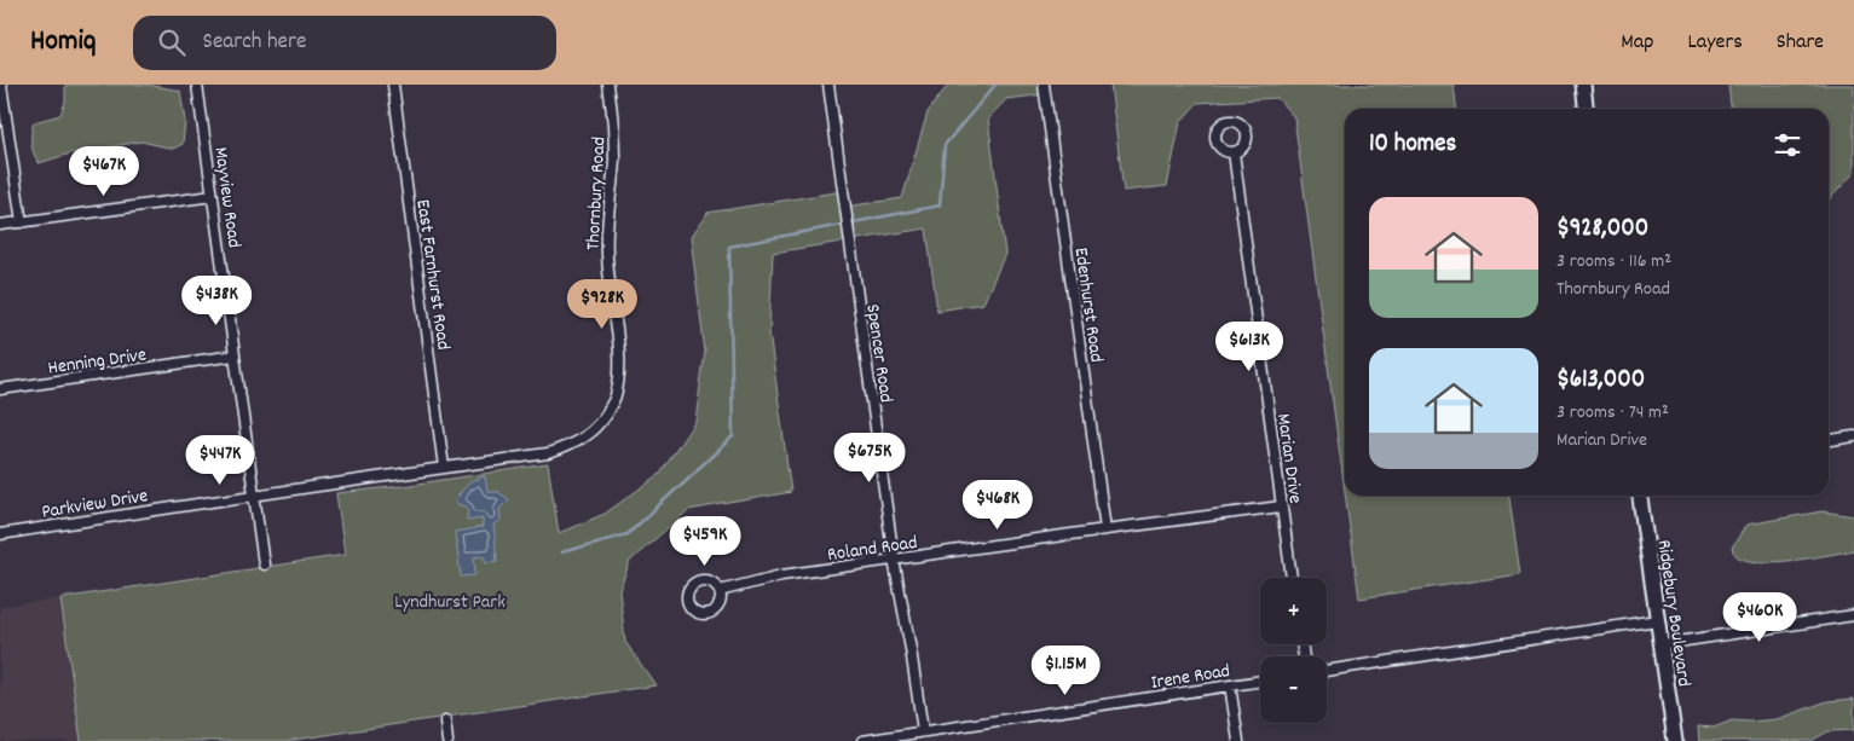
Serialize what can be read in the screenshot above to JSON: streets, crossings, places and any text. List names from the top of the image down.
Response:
{
  "streets": {
    "street": [
      "Thornbury Road",
      "Mayview Road",
      "East Farnhurst Road",
      "Edenhurst Road",
      "Spencer Road",
      "Henning Drive",
      "Marian Drive",
      "Parkview Drive",
      "Roland Road",
      "Ridgebury Boulevard",
      "Irene Road"
    ]
  },
  "crossings": [
    ["Thornbury Road", "East Farnhurst Road"],
    ["Thornbury Road", "Parkview Drive"],
    ["Mayview Road", "Henning Drive"],
    ["Mayview Road", "Parkview Drive"],
    ["East Farnhurst Road", "Parkview Drive"],
    ["Edenhurst Road", "Roland Road"],
    ["Spencer Road", "Roland Road"],
    ["Spencer Road", "Irene Road"],
    ["Marian Drive", "Roland Road"]
  ],
  "parks": ["Lyndhurst Park"],
  "page": {
    "header": "Homiq",
    "search": "Search here",
    "nav": ["Map", "Layers", "Share"],
    "heading": "10 homes",
    "price": [
      "$467K",
      "$438K",
      "$928K",
      "$613K",
      "$675K",
      "$447K",
      "$468K",
      "$459K",
      "$460K",
      "$1.15M"
    ],
    "list": [
      {
        "name": "$928,000",
        "note": "3 rooms · 116 m² · Thornbury Road"
      },
      {
        "name": "$613,000",
        "note": "3 rooms · 74 m² · Marian Drive"
      }
    ],
    "map_buttons": ["+", "−"]
  }
}
